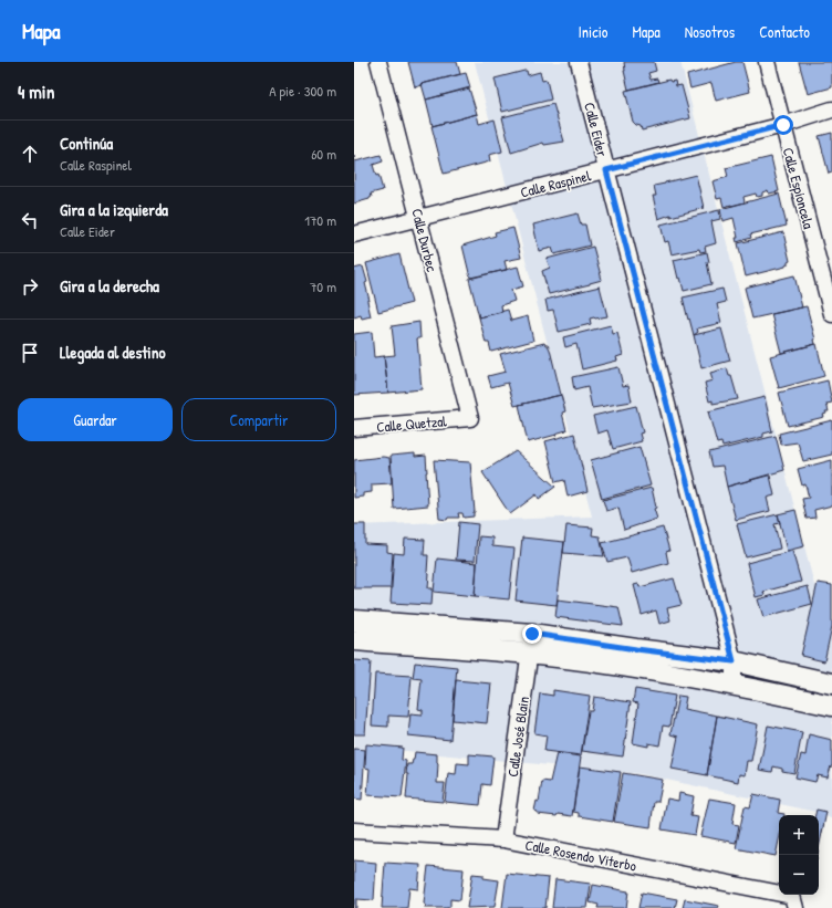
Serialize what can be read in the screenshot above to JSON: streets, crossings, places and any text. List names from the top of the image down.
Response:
{
  "streets": {
    "street": [
      "Calle Eider",
      "Calle Raspinel",
      "Calle Espioncela",
      "Calle Durbec",
      "Calle Quetzal",
      "Calle José Blain",
      "Calle Rosendo Viterbo"
    ]
  },
  "crossings": [
    ["Calle Eider", "Calle Raspinel"],
    ["Calle Raspinel", "Calle Espioncela"],
    ["Calle Raspinel", "Calle Durbec"],
    ["Calle Durbec", "Calle Quetzal"],
    ["Calle José Blain", "Calle Rosendo Viterbo"]
  ],
  "page": {
    "header": "Mapa",
    "nav": [
      "Inicio",
      "Mapa",
      "Nosotros",
      "Contacto"
    ],
    "heading": ["4 min", "A pie · 300 m"],
    "list": [
      ["Continúa", "Calle Raspinel", "60 m"],
      ["Gira a la izquierda", "Calle Eider", "170 m"],
      ["Gira a la derecha", "70 m"],
      "Llegada al destino"
    ],
    "buttons": ["Guardar", "Compartir"],
    "map_buttons": ["+", "−"]
  }
}
